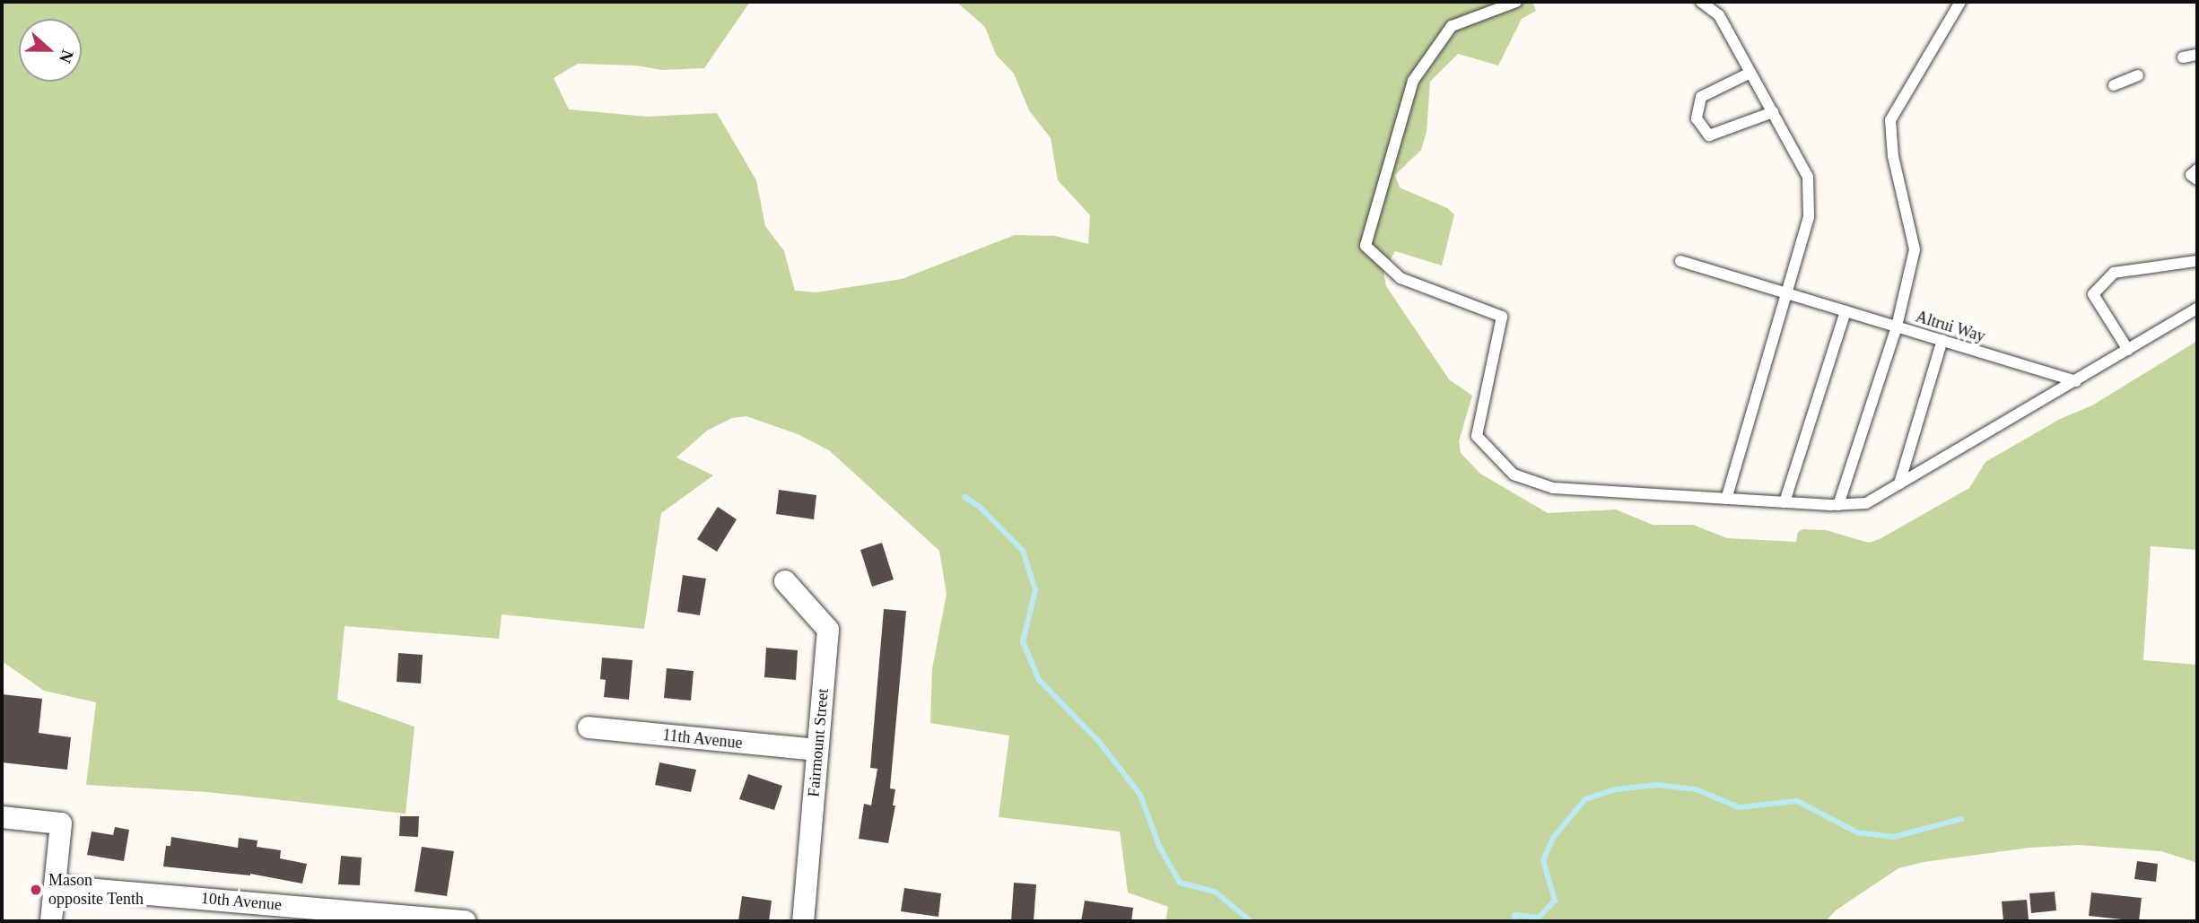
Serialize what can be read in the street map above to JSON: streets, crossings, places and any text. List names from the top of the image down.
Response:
{
  "streets": {
    "street": ["11th Avenue", "Fairmount Street", "10th Avenue"],
    "lane": ["Altrui Way"]
  },
  "crossings": [
    ["11th Avenue", "Fairmount Street"]
  ],
  "places": ["Mason opposite Tenth"],
  "north": "right"
}
